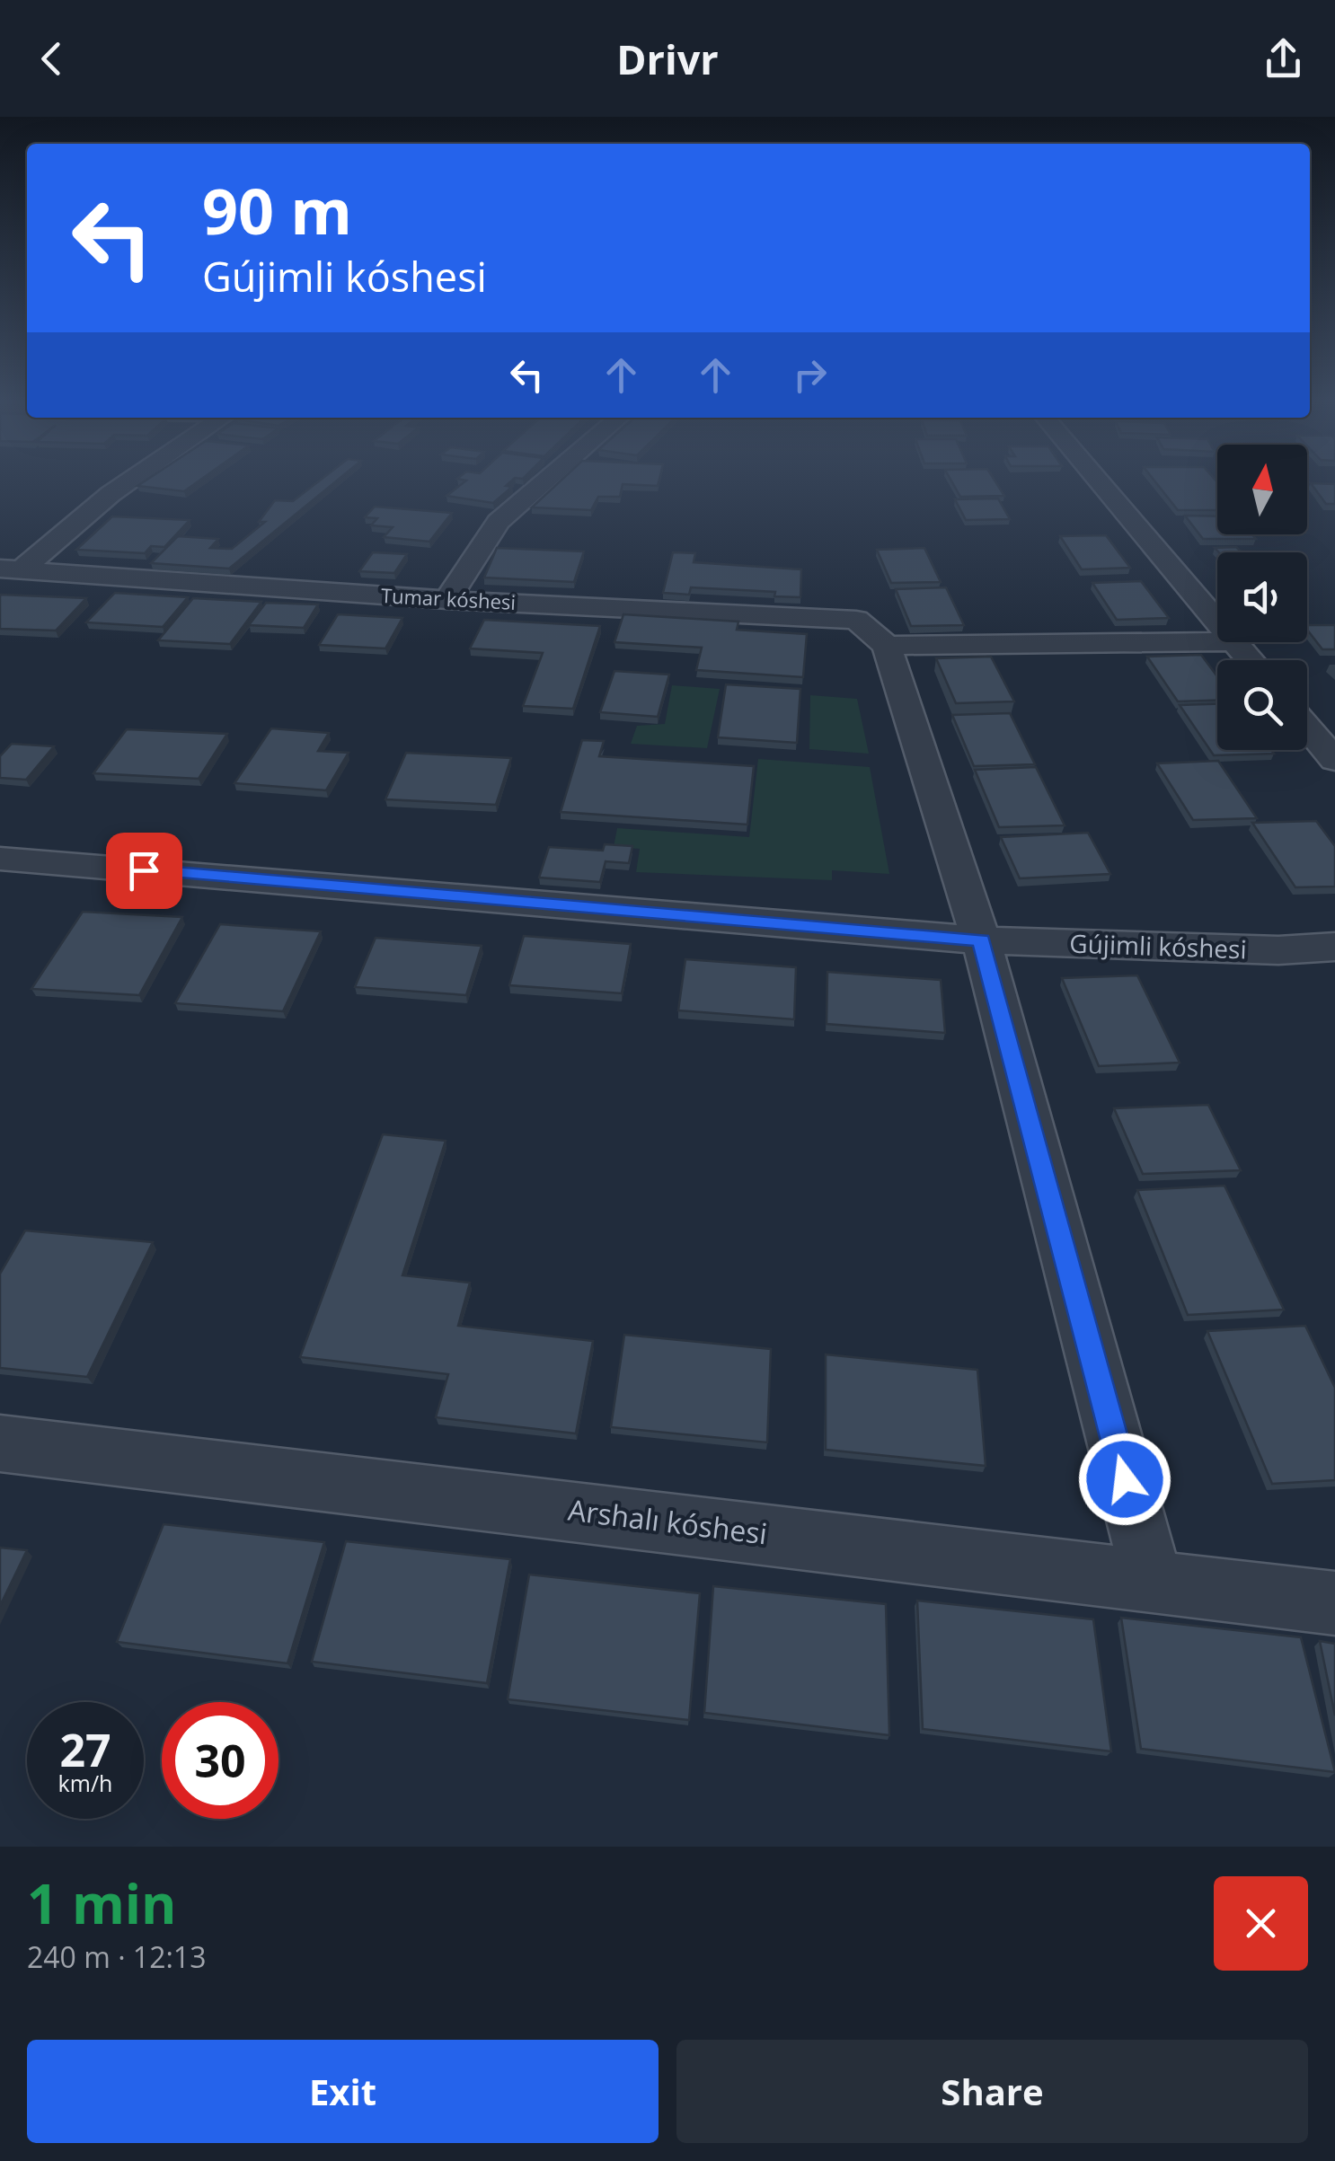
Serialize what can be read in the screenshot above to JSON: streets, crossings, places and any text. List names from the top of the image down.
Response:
{
  "streets": {
    "street": ["Tumar kóshesi", "Gújimli kóshesi", "Arshalı kóshesi"]
  },
  "north": "top",
  "page": {
    "header": "Drivr",
    "turn": ["90 m", "Gújimli kóshesi"],
    "speed": "27 km/h",
    "limit": "30",
    "heading": ["1 min", "240 m · 12:13"],
    "buttons": ["Exit", "Share"]
  }
}
